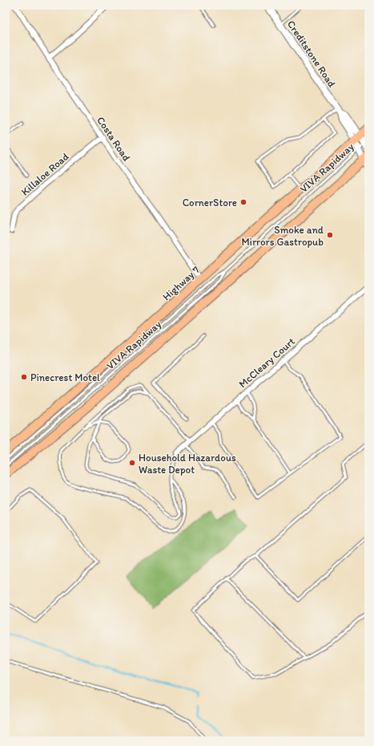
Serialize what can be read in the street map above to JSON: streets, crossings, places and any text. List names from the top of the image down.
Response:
{
  "streets": {
    "main road": ["Highway 7"],
    "street": [
      "Creditstone Road",
      "Costa Road",
      "Killaloe Road",
      "McCleary Court"
    ],
    "lane": ["VIVA Rapidway"]
  },
  "crossings": [
    ["Creditstone Road", "VIVA Rapidway"],
    ["Creditstone Road", "Highway 7"],
    ["Costa Road", "Killaloe Road"],
    ["Costa Road", "Highway 7"]
  ],
  "places": [
    "CornerStore",
    "Smoke and Mirrors Gastropub",
    "Pinecrest Motel",
    "Household Hazardous Waste Depot"
  ]
}
